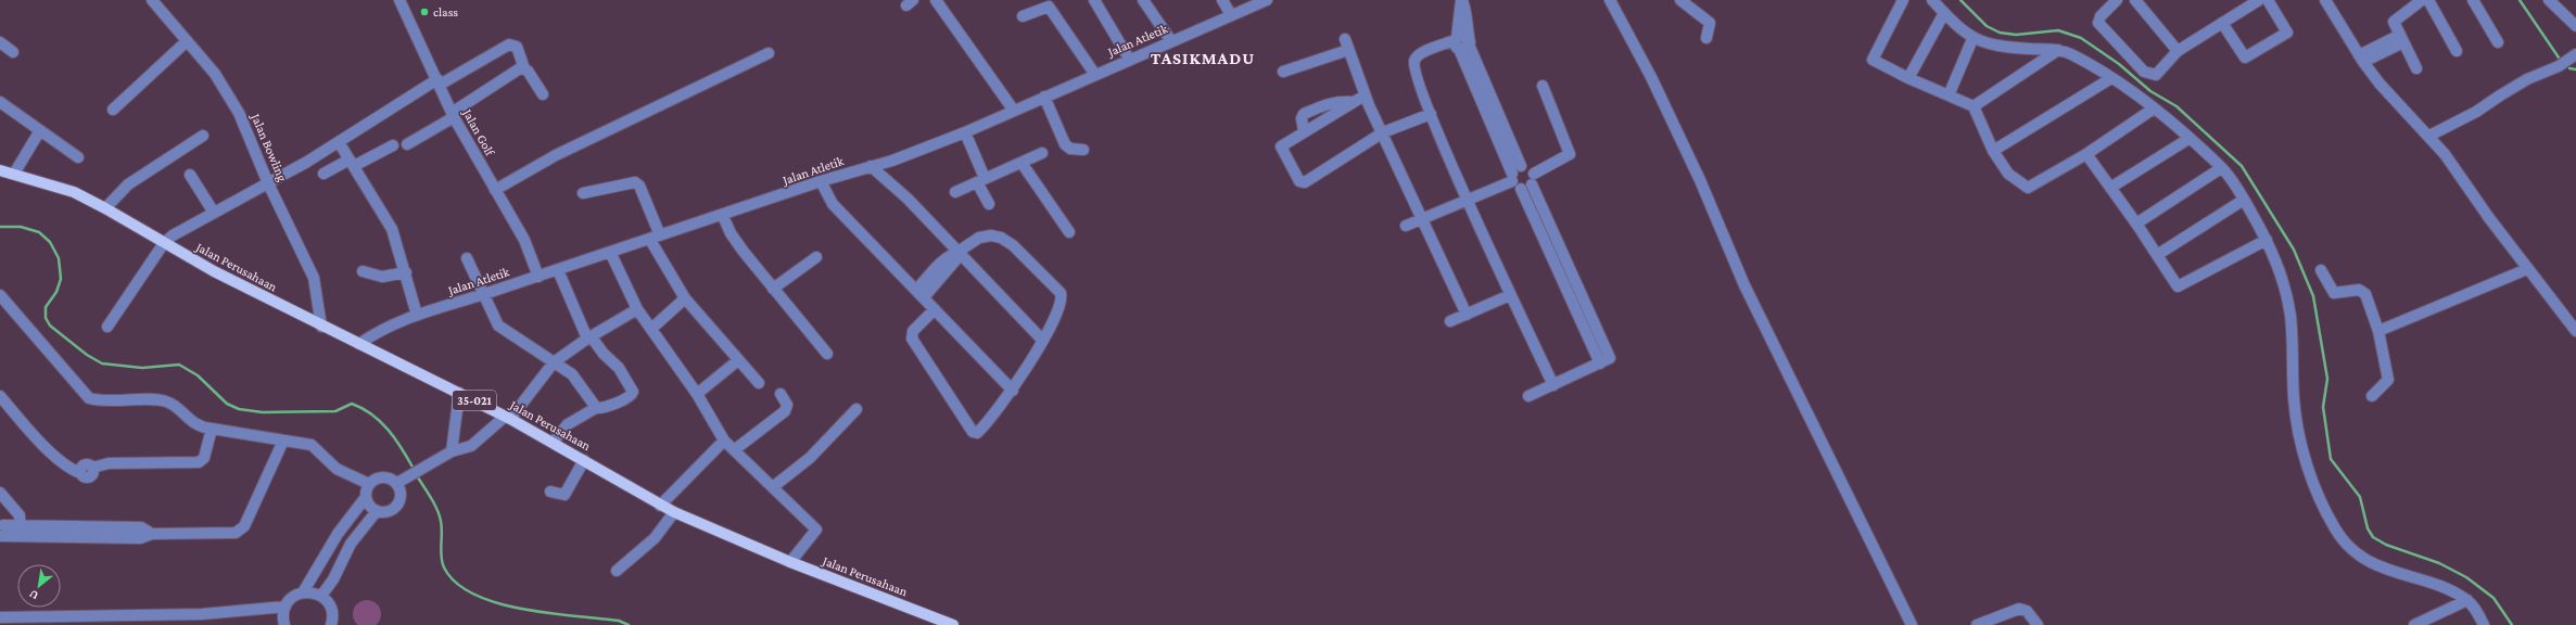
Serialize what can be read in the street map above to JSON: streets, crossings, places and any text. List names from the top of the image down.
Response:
{
  "streets": {
    "main road": ["Jalan Perusahaan", "35-021"],
    "street": ["Jalan Atletik", "Jalan Golf", "Jalan Bowling"]
  },
  "crossings": [
    ["Jalan Atletik", "Jalan Golf"],
    ["Jalan Atletik", "Jalan Perusahaan"],
    ["Jalan Bowling", "Jalan Perusahaan"]
  ],
  "districts": ["TASIKMADU"],
  "places": ["class"],
  "north": "bottom left"
}
